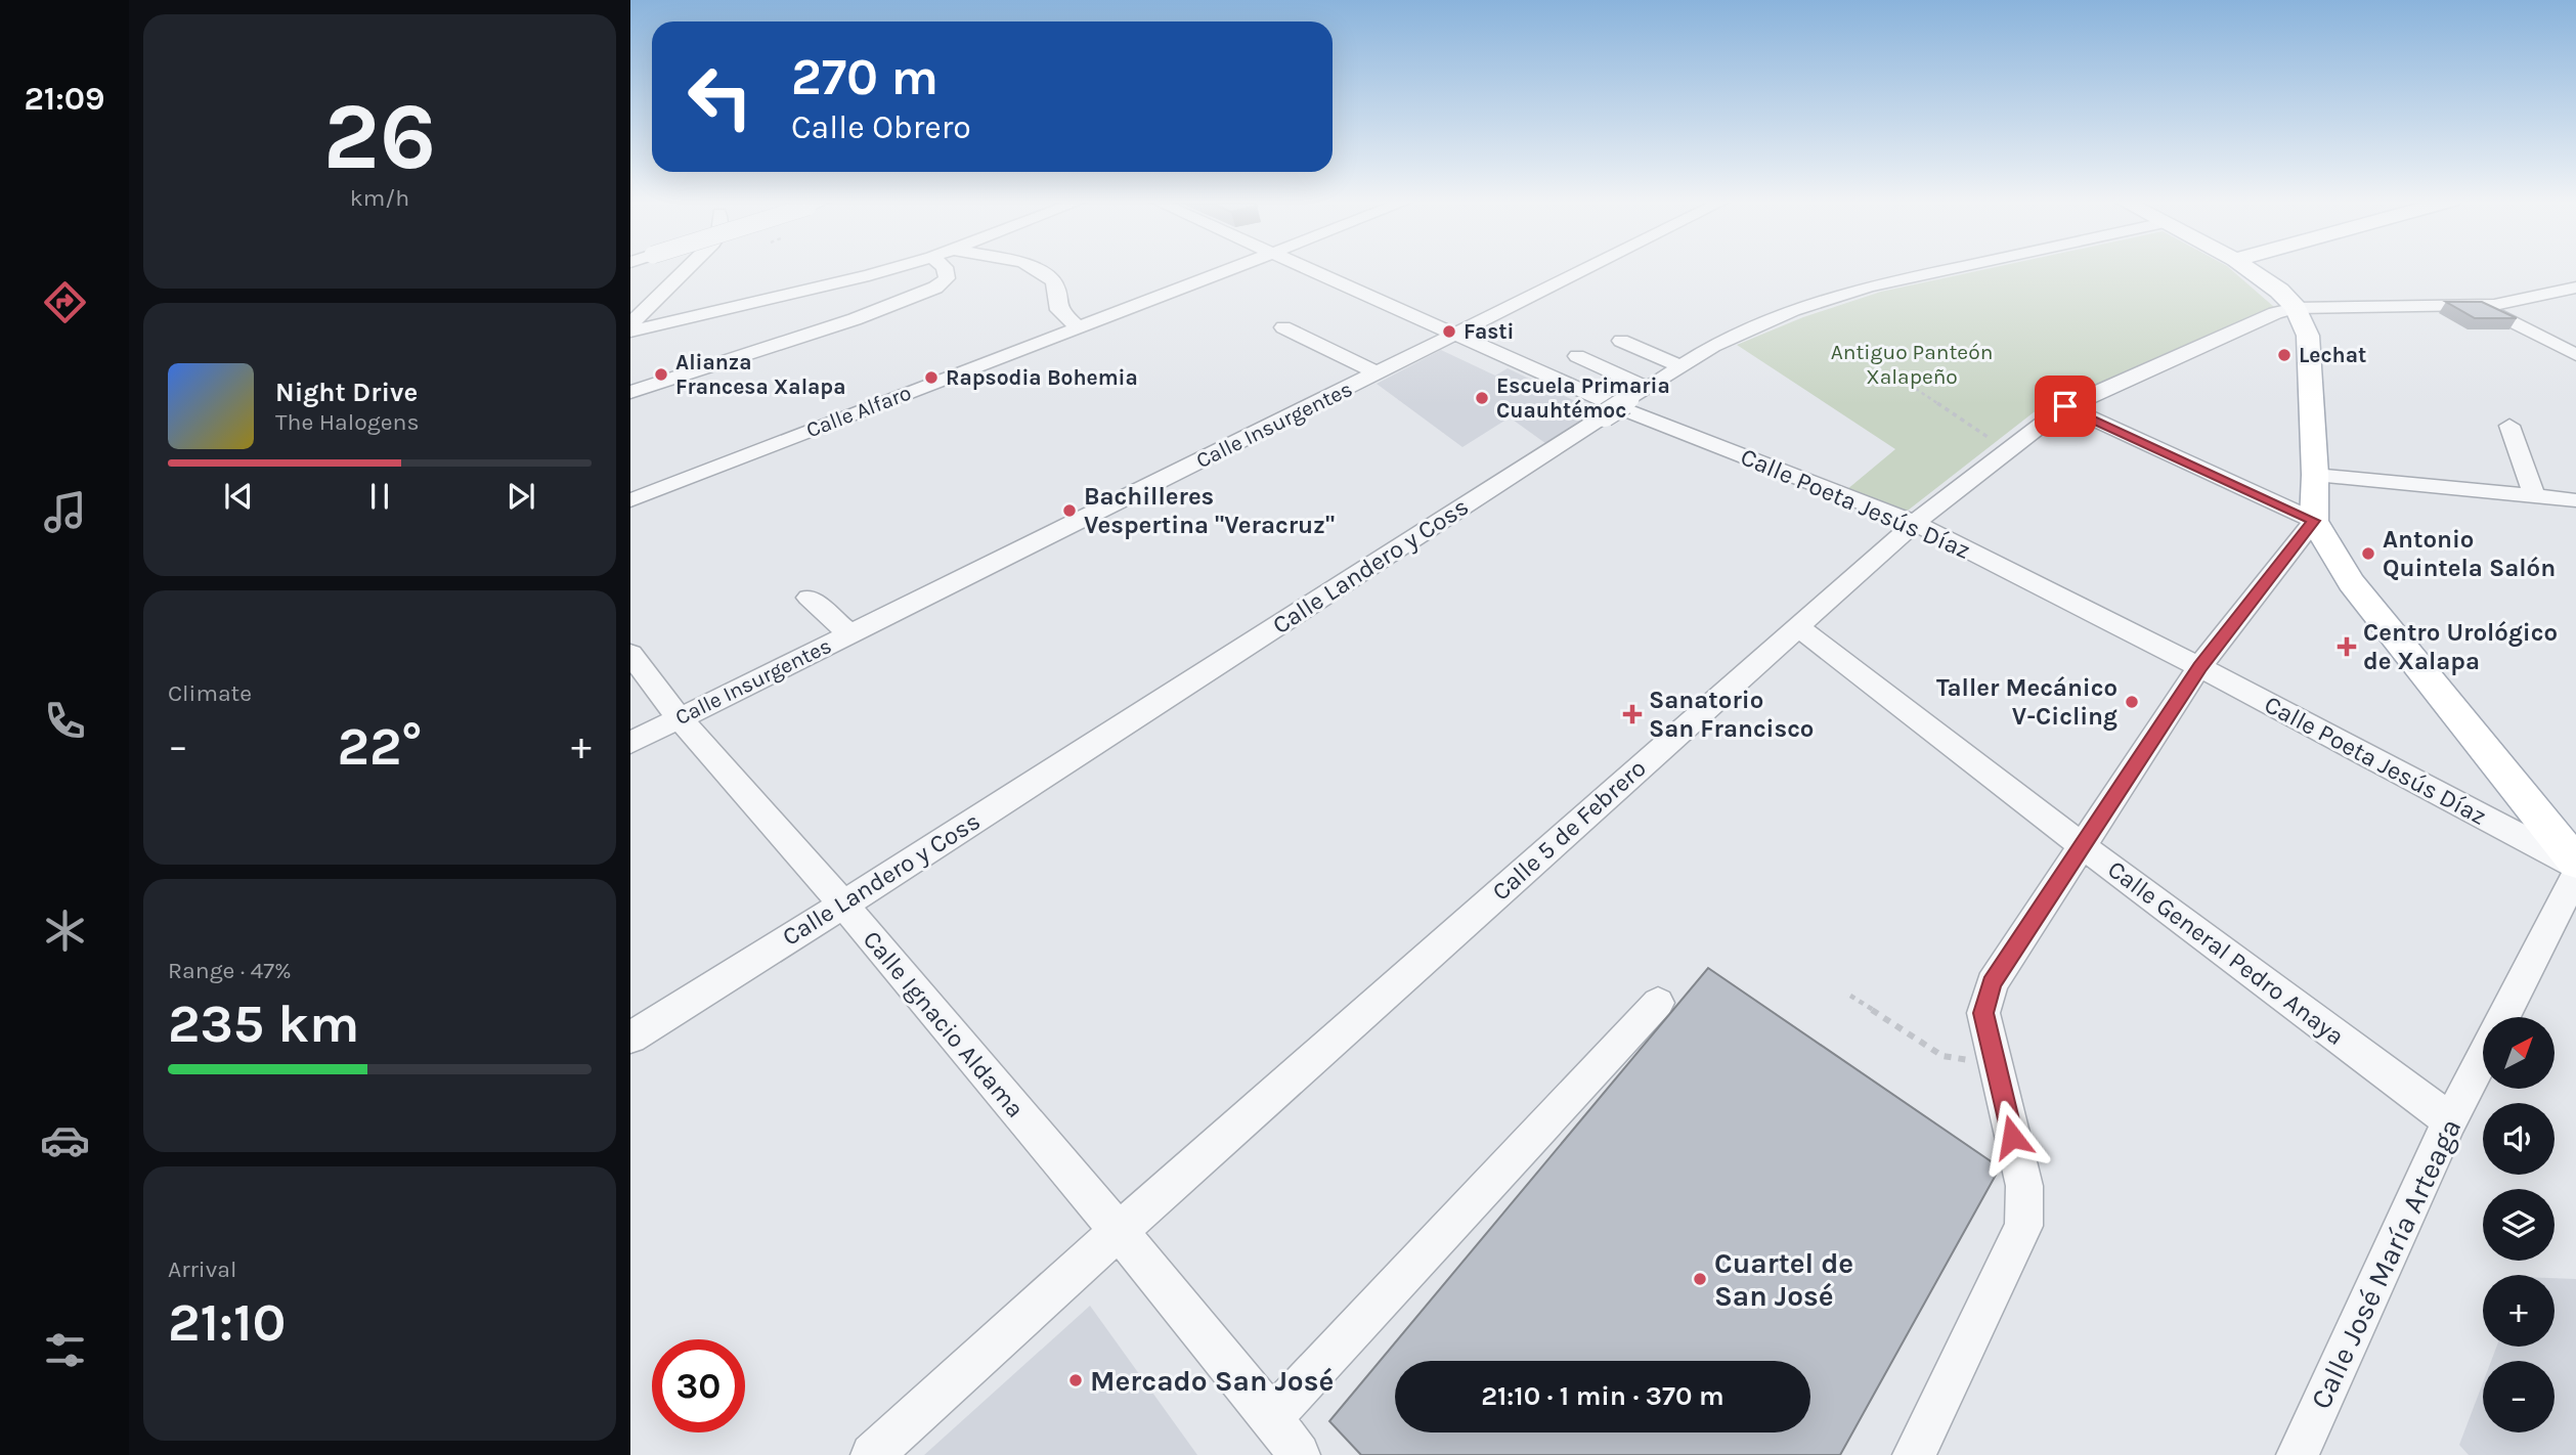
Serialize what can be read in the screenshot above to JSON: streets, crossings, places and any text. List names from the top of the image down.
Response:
{
  "streets": {
    "street": [
      "Calle Alfaro",
      "Calle Insurgentes",
      "Calle Poeta Jesús Díaz",
      "Calle Landero y Coss",
      "Calle 5 de Febrero",
      "Calle General Pedro Anaya",
      "Calle Ignacio Aldama",
      "Calle José María Arteaga"
    ]
  },
  "crossings": [
    ["Calle Insurgentes", "Calle Poeta Jesús Díaz"],
    ["Calle Insurgentes", "Calle Ignacio Aldama"],
    ["Calle Poeta Jesús Díaz", "Calle 5 de Febrero"],
    ["Calle Landero y Coss", "Calle Ignacio Aldama"],
    ["Calle 5 de Febrero", "Calle General Pedro Anaya"],
    ["Calle 5 de Febrero", "Calle Ignacio Aldama"],
    ["Calle General Pedro Anaya", "Calle José María Arteaga"]
  ],
  "parks": ["Antiguo Panteón Xalapeño"],
  "places": {
    "other": [
      "Fasti",
      "Lechat",
      "Alianza Francesa Xalapa",
      "Rapsodia Bohemia",
      "Escuela Primaria Cuauhtémoc",
      "Bachilleres Vespertina \"Veracruz\"",
      "Antonio Quintela Salón",
      "Taller Mecánico V-Cicling",
      "Cuartel de San José",
      "Mercado San José"
    ],
    "health": ["Centro Urológico de Xalapa", "Sanatorio San Francisco"]
  },
  "north": "top right",
  "page": {
    "tabs": "21:09",
    "tile": [
      ["26", "km/h"],
      "Climate",
      ["Range · 47%", "235 km"],
      ["Arrival", "21:10"]
    ],
    "turn": ["270 m", "Calle Obrero"],
    "song": ["Night Drive", "The Halogens"],
    "heat": ["−", "22°", "+"],
    "map_buttons": ["+", "−"],
    "limit": "30",
    "trip": "21:10 · 1 min · 370 m"
  }
}
